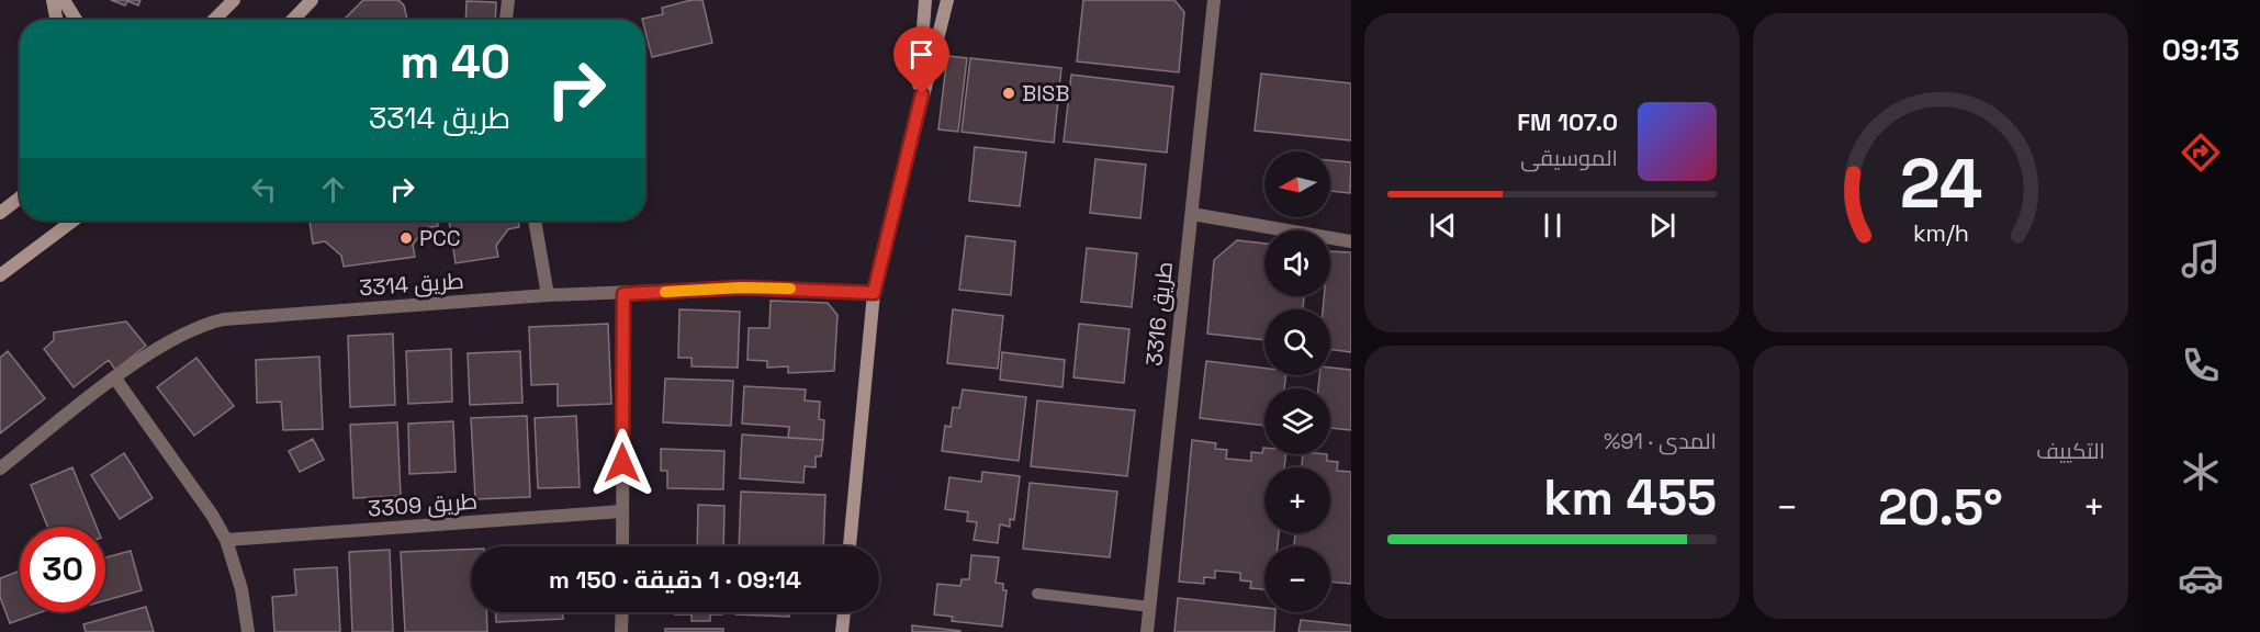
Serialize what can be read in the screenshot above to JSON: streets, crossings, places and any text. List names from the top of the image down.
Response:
{
  "streets": {
    "street": ["طريق 3314", "طريق 3316", "طريق 3309"]
  },
  "places": ["BISB", "PCC"],
  "north": "left",
  "page": {
    "tabs": "09:13",
    "turn": ["40 m", "طريق 3314"],
    "song": ["107.0 FM", "الموسيقى"],
    "map_buttons": ["+", "−"],
    "tile": [
      "التكييف",
      ["المدى · 91%", "455 km"]
    ],
    "heat": ["−", "20.5°", "+"],
    "limit": "30",
    "trip": "09:14 · 1 دقيقة · 150 m",
    "gauge": ["24", "km/h"]
  }
}
